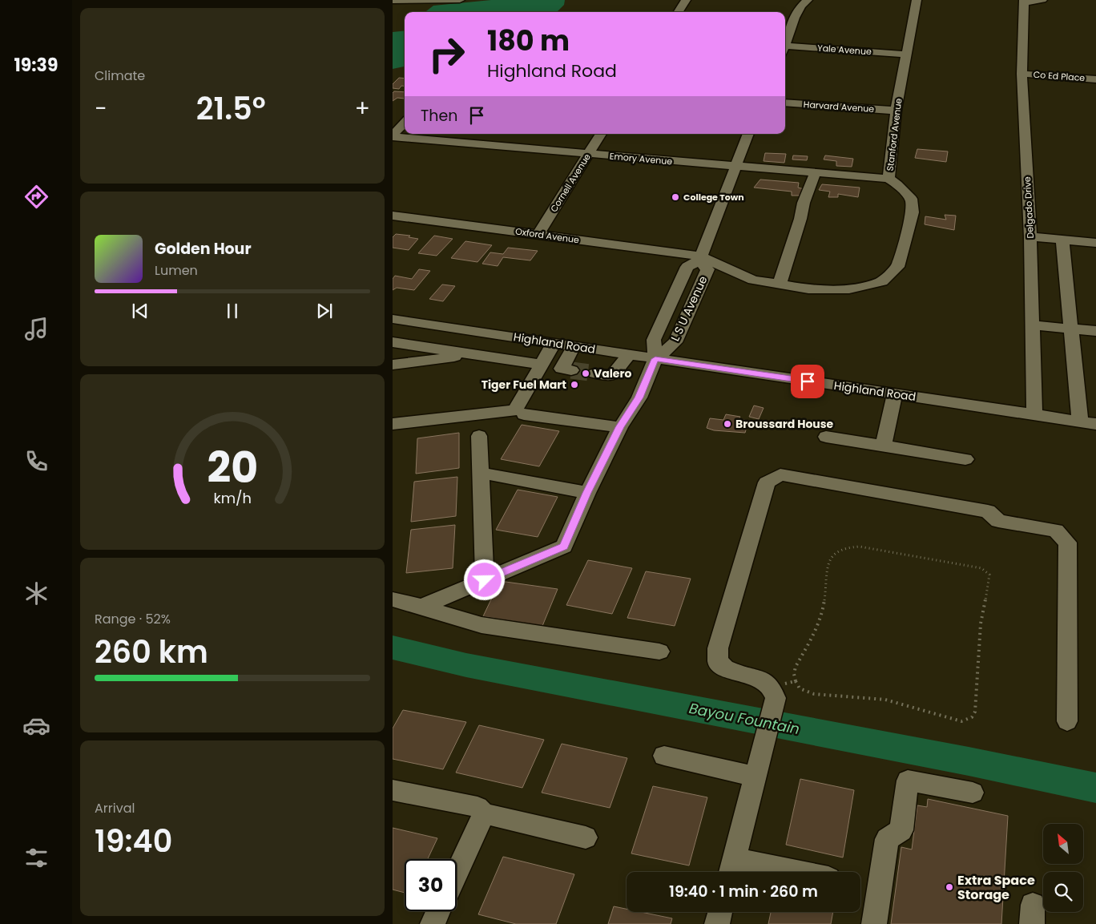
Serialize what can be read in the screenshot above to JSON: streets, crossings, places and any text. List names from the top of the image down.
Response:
{
  "streets": {
    "street": [
      "Yale Avenue",
      "Co Ed Place",
      "Harvard Avenue",
      "Stanford Avenue",
      "Emory Avenue",
      "Cornell Avenue",
      "Delgado Drive",
      "Oxford Avenue",
      "L S U Avenue",
      "Highland Road"
    ]
  },
  "crossings": [
    ["Yale Avenue", "Stanford Avenue"],
    ["Co Ed Place", "Delgado Drive"],
    ["Harvard Avenue", "Stanford Avenue"],
    ["Stanford Avenue", "Emory Avenue"],
    ["Stanford Avenue", "Oxford Avenue"],
    ["Stanford Avenue", "L S U Avenue"],
    ["Emory Avenue", "Cornell Avenue"],
    ["Emory Avenue", "L S U Avenue"],
    ["Cornell Avenue", "Oxford Avenue"],
    ["Delgado Drive", "Highland Road"],
    ["Oxford Avenue", "L S U Avenue"],
    ["L S U Avenue", "Highland Road"]
  ],
  "water": ["Bayou Fountain"],
  "places": [
    "College Town",
    "Valero",
    "Tiger Fuel Mart",
    "Broussard House",
    "Extra Space Storage"
  ],
  "north": "top left",
  "page": {
    "tabs": "19:39",
    "tile": [
      "Climate",
      ["Range · 52%", "260 km"],
      ["Arrival", "19:40"]
    ],
    "turn": ["180 m", "Highland Road"],
    "heat": ["−", "21.5°", "+"],
    "then": "Then",
    "song": ["Golden Hour", "Lumen"],
    "limit": "30",
    "trip": "19:40 · 1 min · 260 m",
    "gauge": ["20", "km/h"]
  }
}
